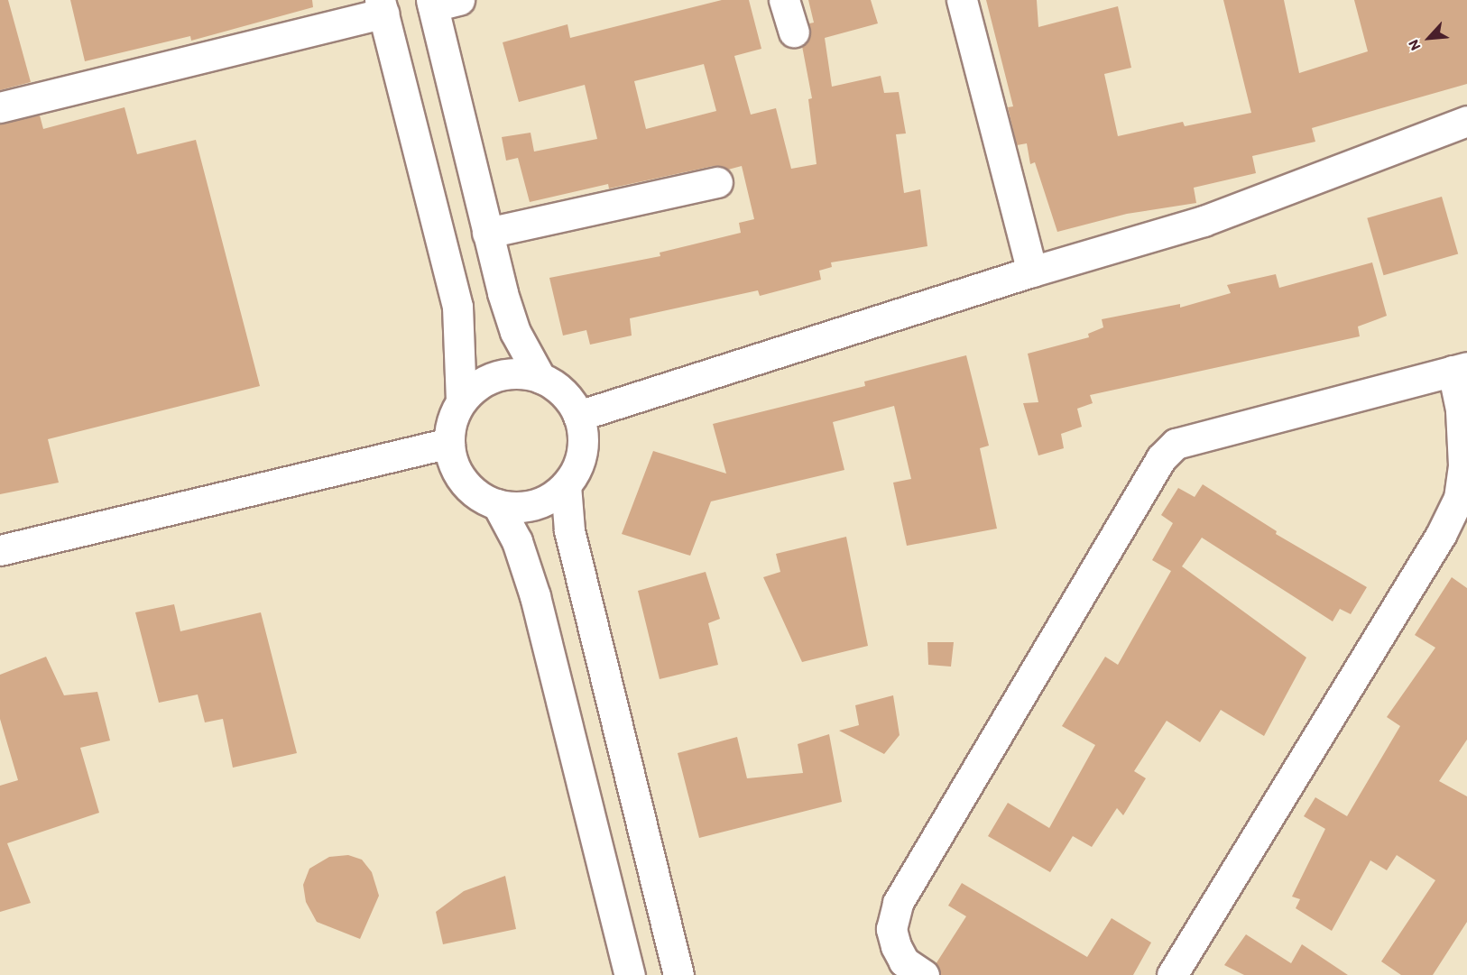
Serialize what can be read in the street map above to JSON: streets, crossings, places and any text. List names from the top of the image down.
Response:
{
  "north": "bottom left"
}
